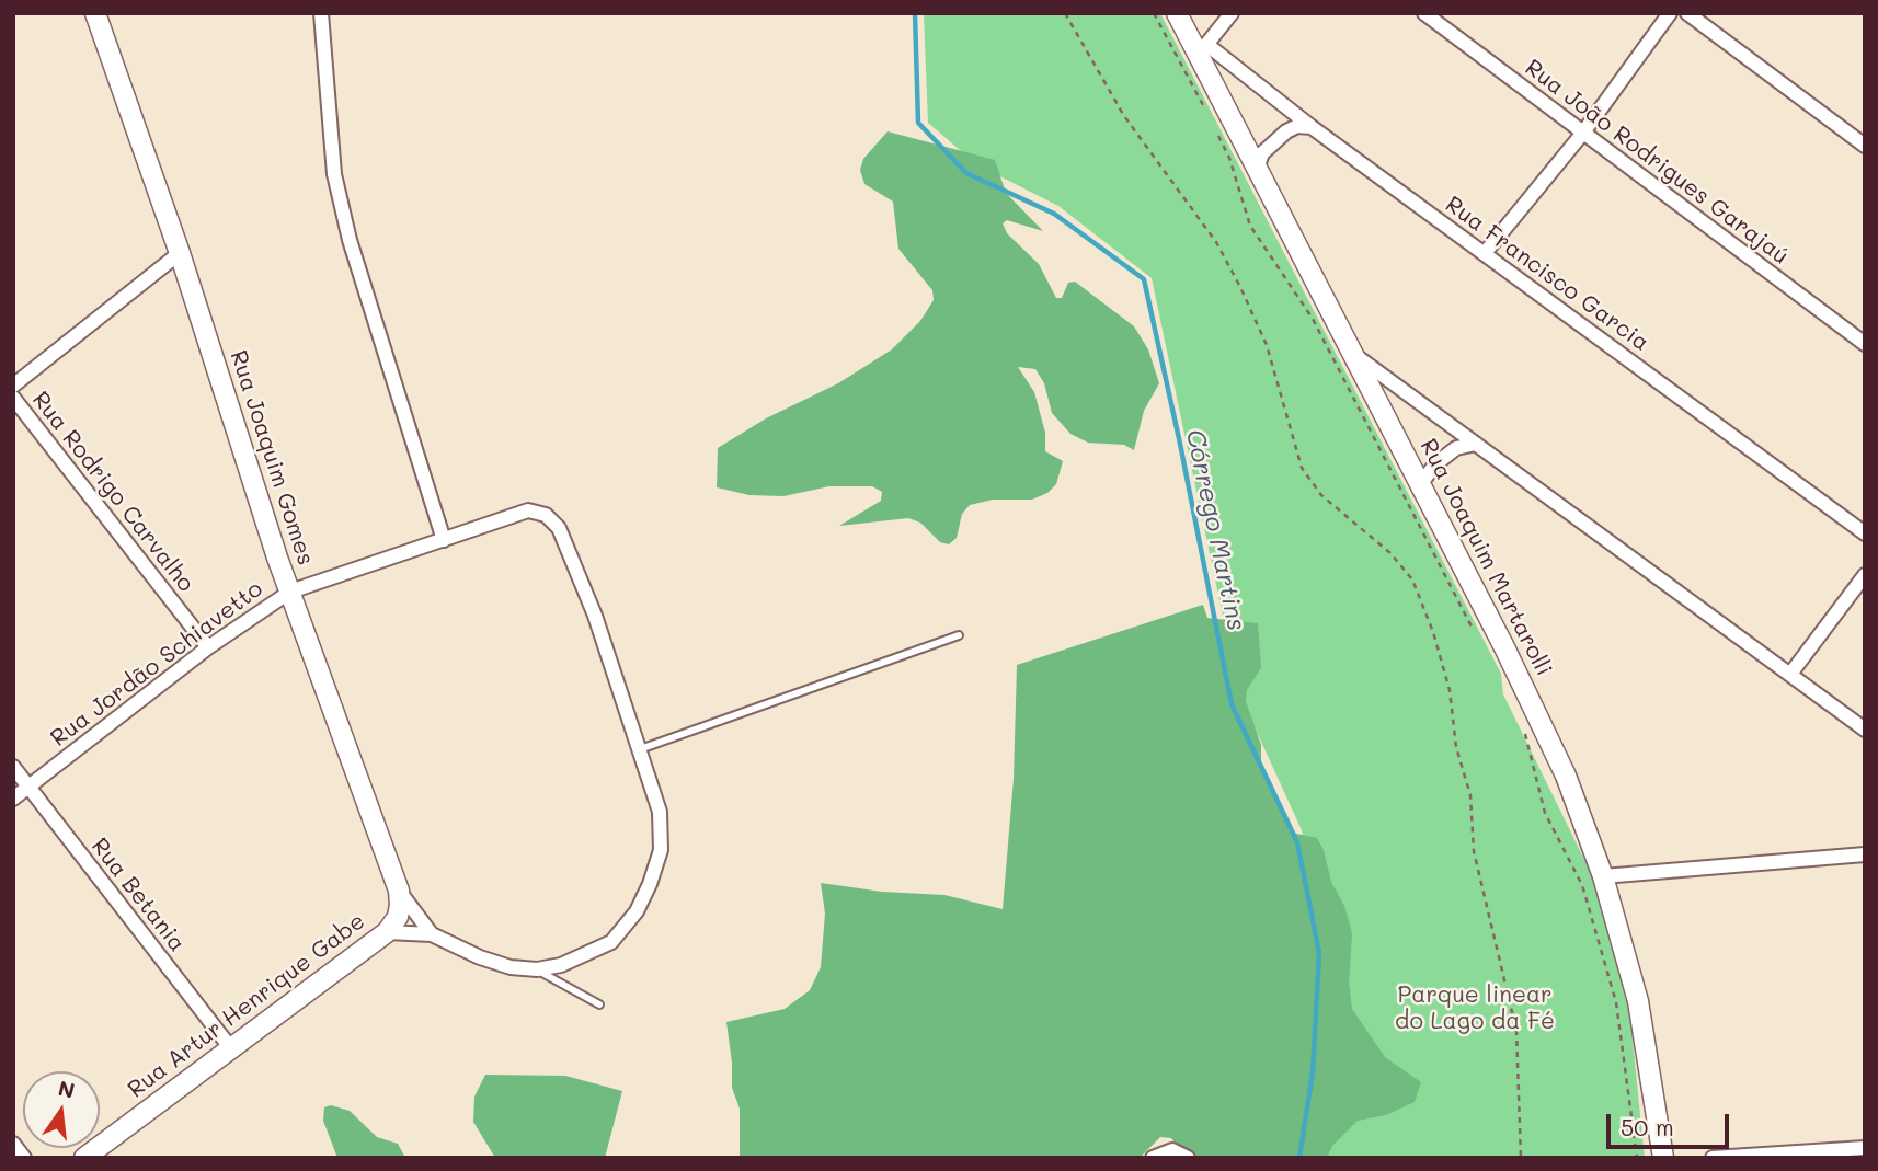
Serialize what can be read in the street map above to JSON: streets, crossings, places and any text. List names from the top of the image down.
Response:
{
  "streets": {
    "street": [
      "Rua João Rodrigues Garajaú",
      "Rua Francisco Garcia",
      "Rua Joaquim Gomes",
      "Rua Rodrigo Carvalho",
      "Rua Joaquim Martarolli",
      "Rua Jordão Schiavetto",
      "Rua Betania",
      "Rua Artur Henrique Gabe"
    ]
  },
  "crossings": [
    ["Rua Francisco Garcia", "Rua Joaquim Martarolli"],
    ["Rua Joaquim Gomes", "Rua Jordão Schiavetto"],
    ["Rua Joaquim Gomes", "Rua Artur Henrique Gabe"],
    ["Rua Rodrigo Carvalho", "Rua Jordão Schiavetto"],
    ["Rua Jordão Schiavetto", "Rua Betania"],
    ["Rua Betania", "Rua Artur Henrique Gabe"]
  ],
  "water": ["Córrego Martins"],
  "parks": ["Parque linear do Lago da Fé"],
  "scale_bar": "50 m",
  "north": "top"
}
